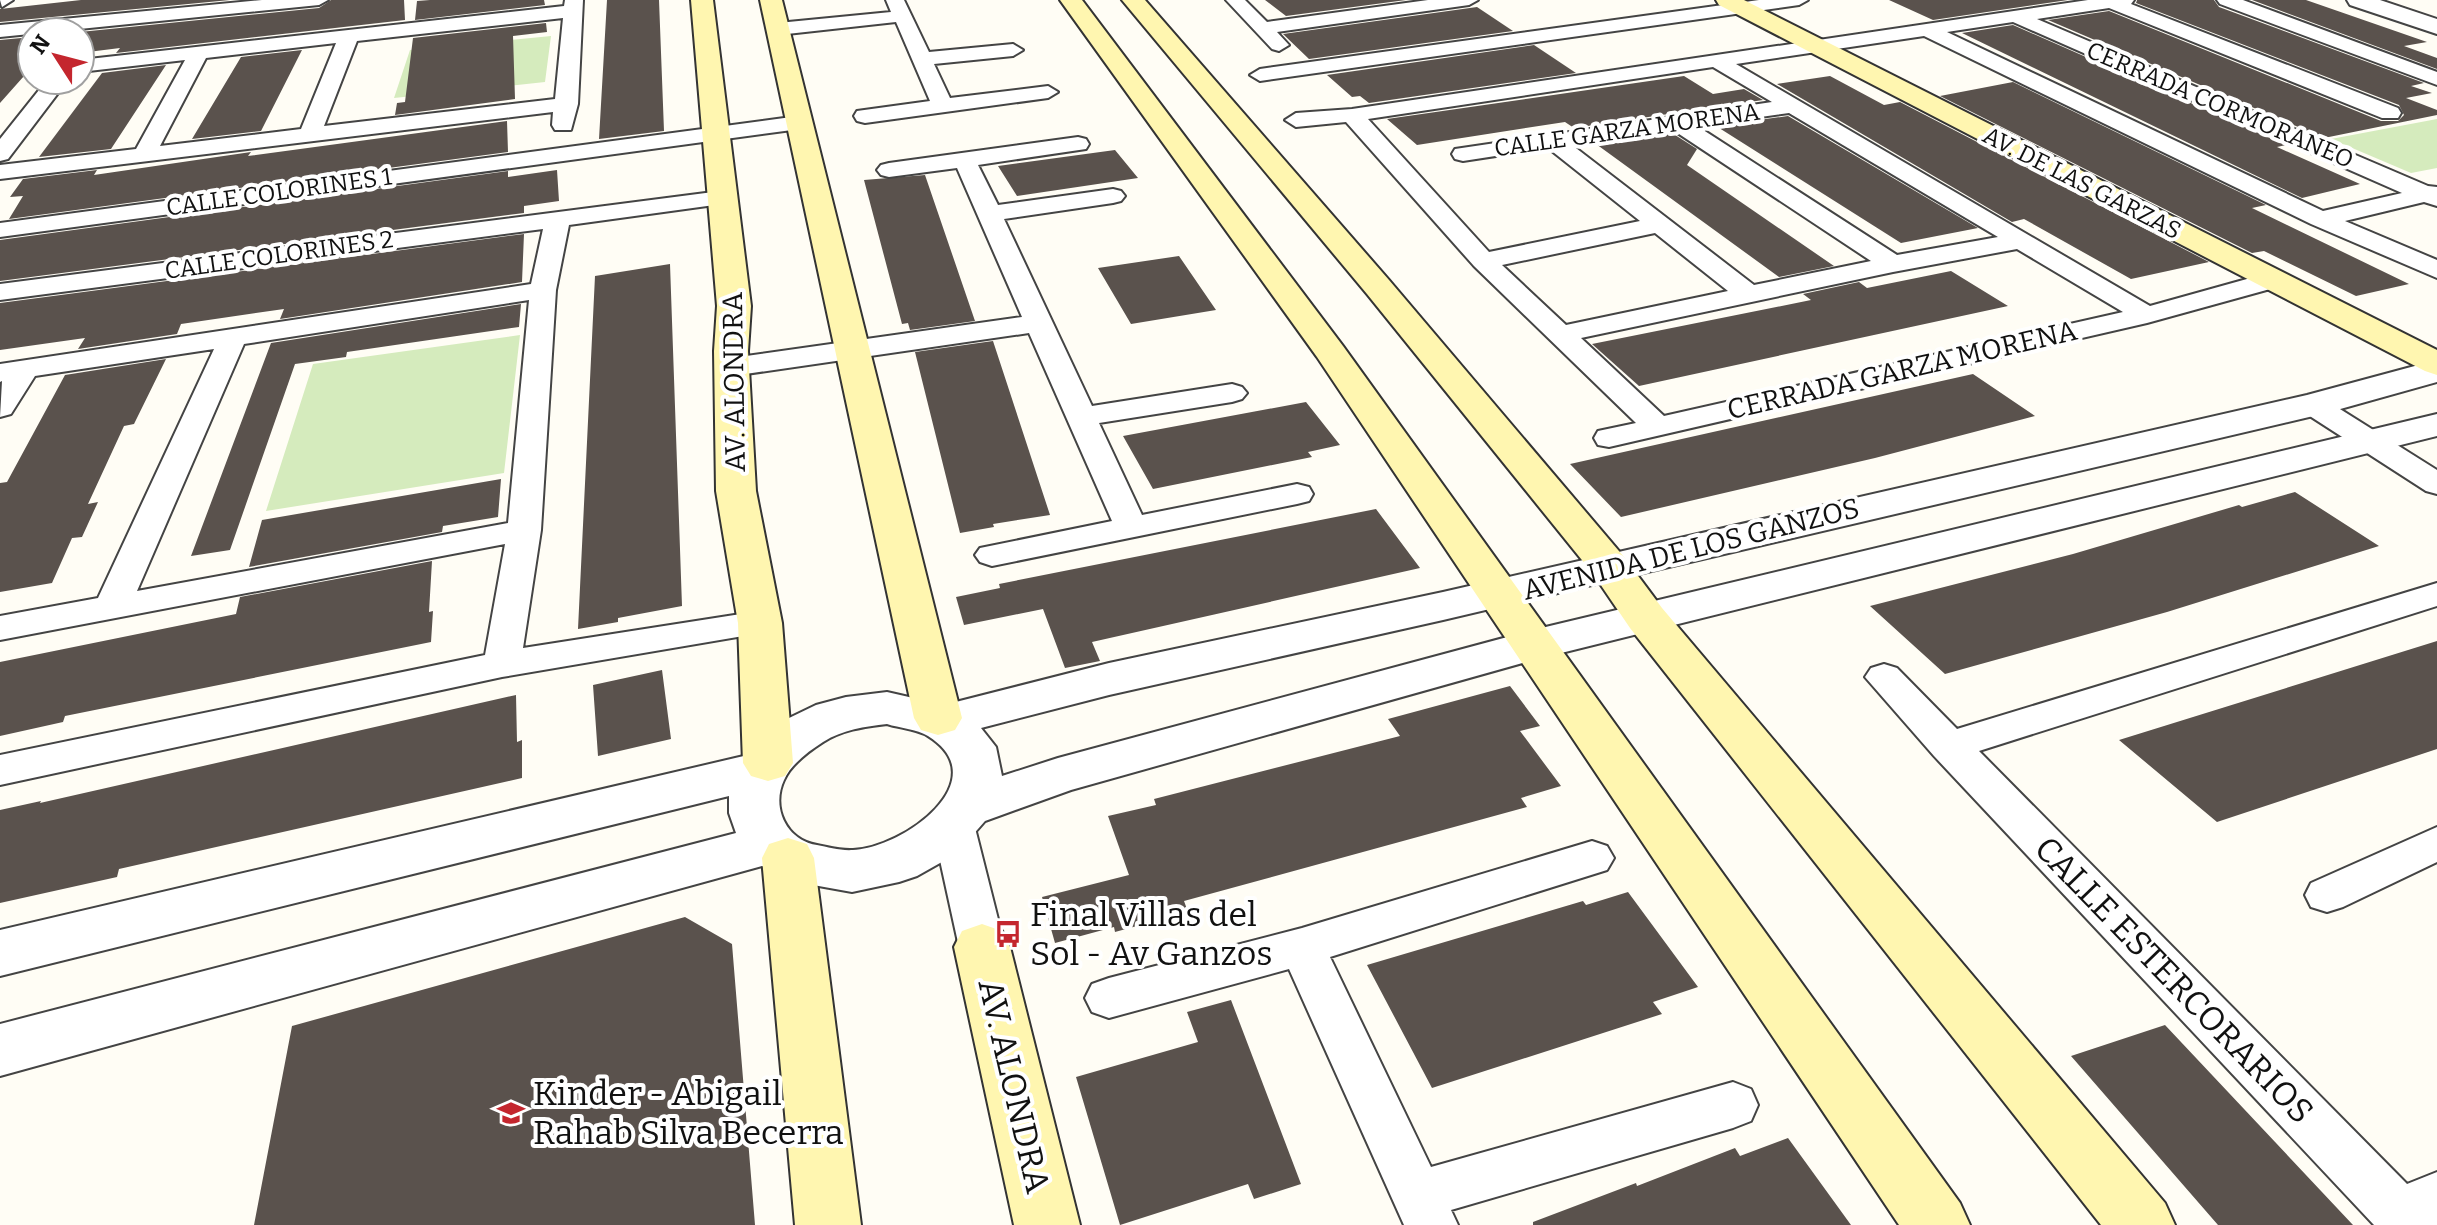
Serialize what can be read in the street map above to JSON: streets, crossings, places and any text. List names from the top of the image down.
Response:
{
  "streets": {
    "main road": ["AV. DE LAS GARZAS", "AV. ALONDRA"],
    "street": [
      "CERRADA CORMORANEO",
      "CALLE GARZA MORENA",
      "CALLE COLORINES 1",
      "CALLE COLORINES 2",
      "CERRADA GARZA MORENA",
      "AVENIDA DE LOS GANZOS",
      "CALLE ESTERCORARIOS"
    ]
  },
  "crossings": [
    ["CERRADA CORMORANEO", "AV. DE LAS GARZAS"],
    ["CALLE GARZA MORENA", "CERRADA GARZA MORENA"],
    ["AV. DE LAS GARZAS", "CERRADA GARZA MORENA"],
    ["CALLE COLORINES 1", "AV. ALONDRA"],
    ["CALLE COLORINES 2", "AV. ALONDRA"],
    ["AV. ALONDRA", "AVENIDA DE LOS GANZOS"]
  ],
  "places": {
    "bus stop": ["Final Villas del Sol - Av Ganzos"],
    "school or university": ["Kinder - Abigail Rahab Silva Becerra"]
  },
  "north": "top left"
}
